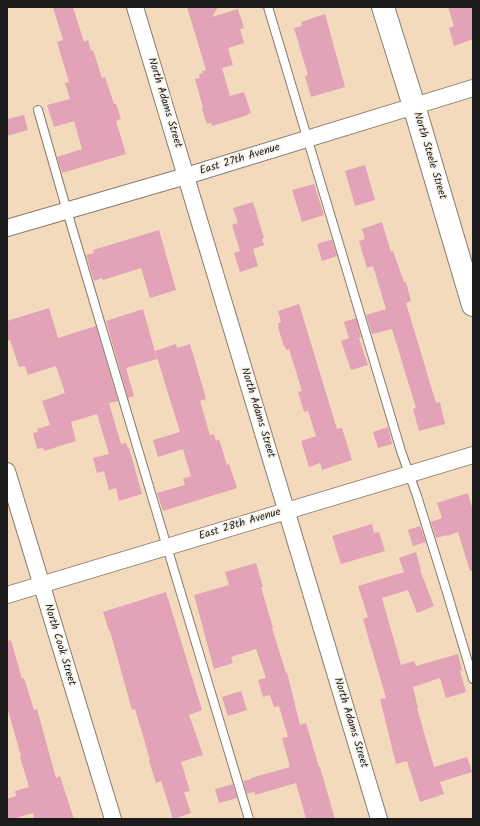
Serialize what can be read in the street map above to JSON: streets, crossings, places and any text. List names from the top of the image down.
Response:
{
  "streets": {
    "street": [
      "North Adams Street",
      "North Steele Street",
      "East 27th Avenue",
      "East 28th Avenue",
      "North Cook Street"
    ]
  },
  "crossings": [
    ["North Adams Street", "East 27th Avenue"],
    ["North Adams Street", "East 28th Avenue"],
    ["North Steele Street", "East 27th Avenue"],
    ["East 28th Avenue", "North Cook Street"]
  ]
}
